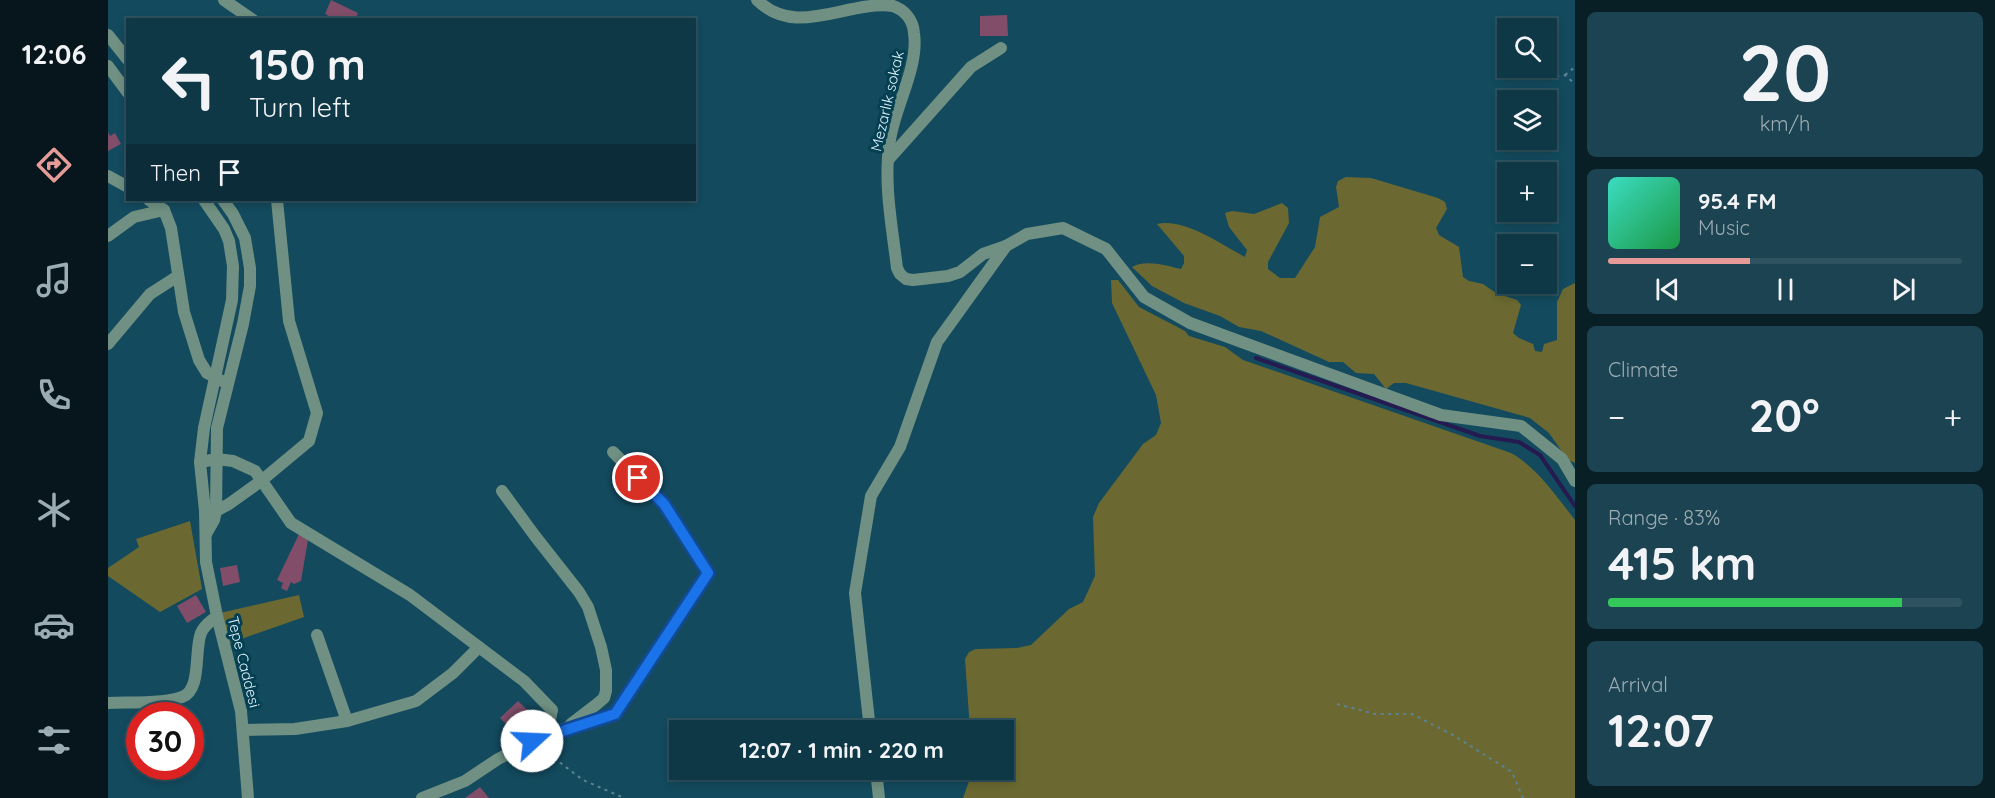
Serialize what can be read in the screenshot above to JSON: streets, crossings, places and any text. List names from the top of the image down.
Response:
{
  "streets": {
    "street": ["Mezarlık sokak", "Tepe Caddesi"]
  },
  "page": {
    "tabs": "12:06",
    "tile": [
      ["20", "km/h"],
      "Climate",
      ["Range · 83%", "415 km"],
      ["Arrival", "12:07"]
    ],
    "map_buttons": ["+", "−"],
    "turn": ["150 m", "Turn left"],
    "then": "Then",
    "song": ["95.4 FM", "Music"],
    "heat": ["−", "20°", "+"],
    "limit": "30",
    "trip": "12:07 · 1 min · 220 m"
  }
}
